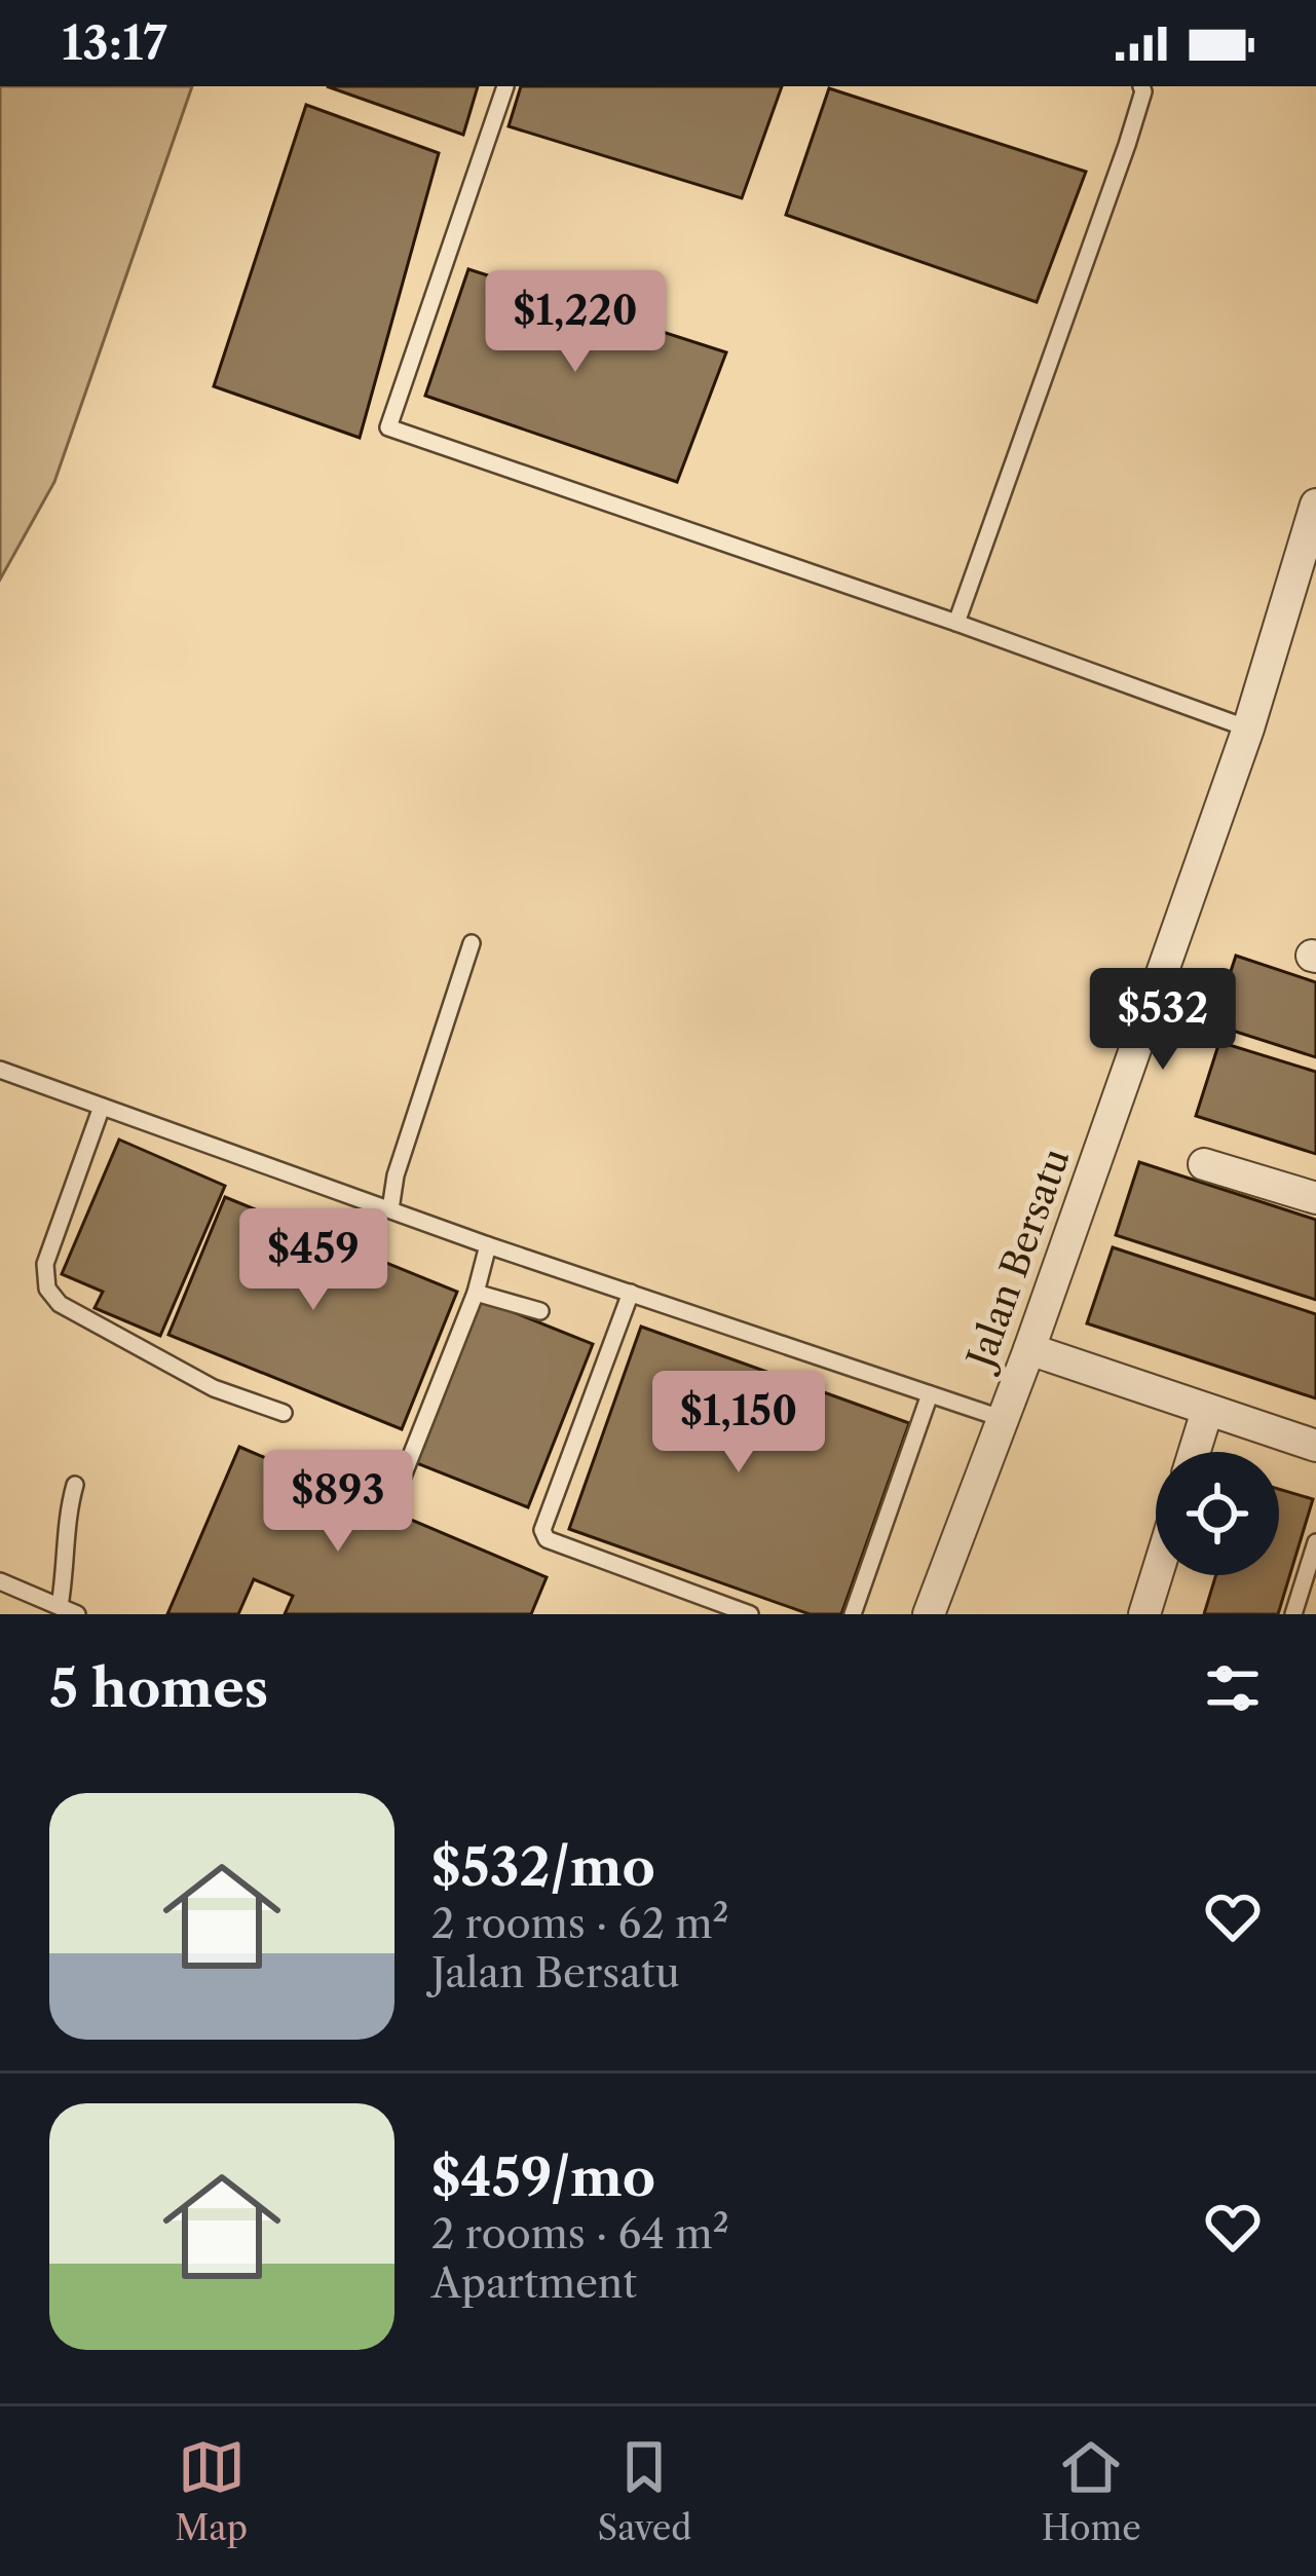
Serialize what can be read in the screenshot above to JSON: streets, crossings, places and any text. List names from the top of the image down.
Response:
{
  "streets": {
    "street": ["Jalan Bersatu"]
  },
  "page": {
    "status": "13:17",
    "price": [
      "$1,220",
      "$532",
      "$459",
      "$1,150",
      "$893"
    ],
    "heading": "5 homes",
    "list": [
      {
        "name": "$532/mo",
        "note": "2 rooms · 62 m² · Jalan Bersatu"
      },
      {
        "name": "$459/mo",
        "note": "2 rooms · 64 m² · Apartment"
      }
    ],
    "tabs": ["Map", "Saved", "Home"]
  }
}
